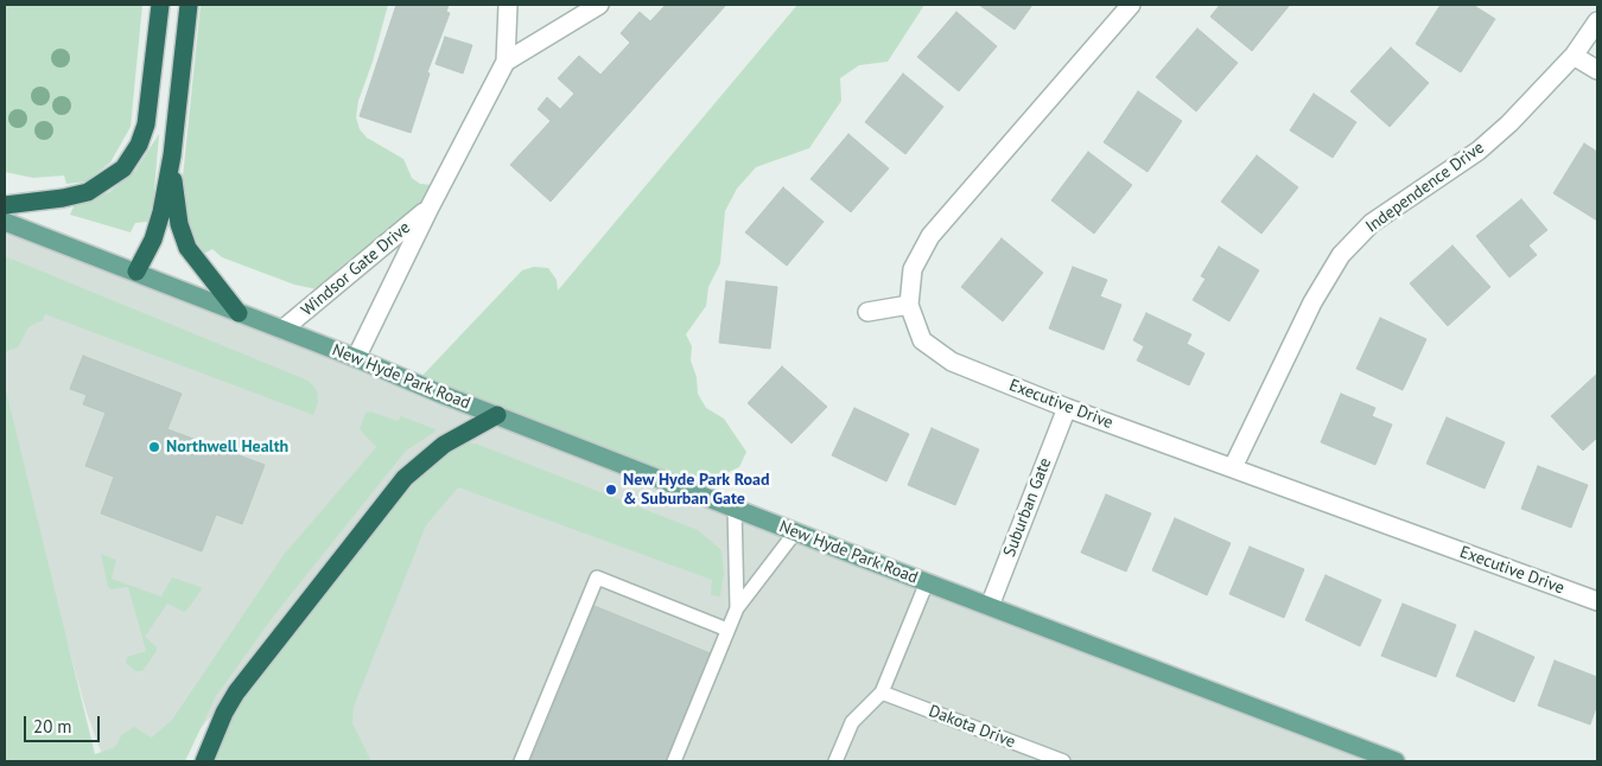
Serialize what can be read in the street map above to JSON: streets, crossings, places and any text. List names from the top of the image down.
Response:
{
  "streets": {
    "main road": ["New Hyde Park Road"],
    "street": [
      "Independence Drive",
      "Windsor Gate Drive",
      "Executive Drive",
      "Suburban Gate"
    ],
    "lane": ["Dakota Drive"]
  },
  "crossings": [
    ["Independence Drive", "Executive Drive"],
    ["Windsor Gate Drive", "New Hyde Park Road"],
    ["New Hyde Park Road", "Suburban Gate"],
    ["Executive Drive", "Suburban Gate"]
  ],
  "places": ["Northwell Health", "New Hyde Park Road & Suburban Gate"],
  "scale_bar": "20 m"
}
